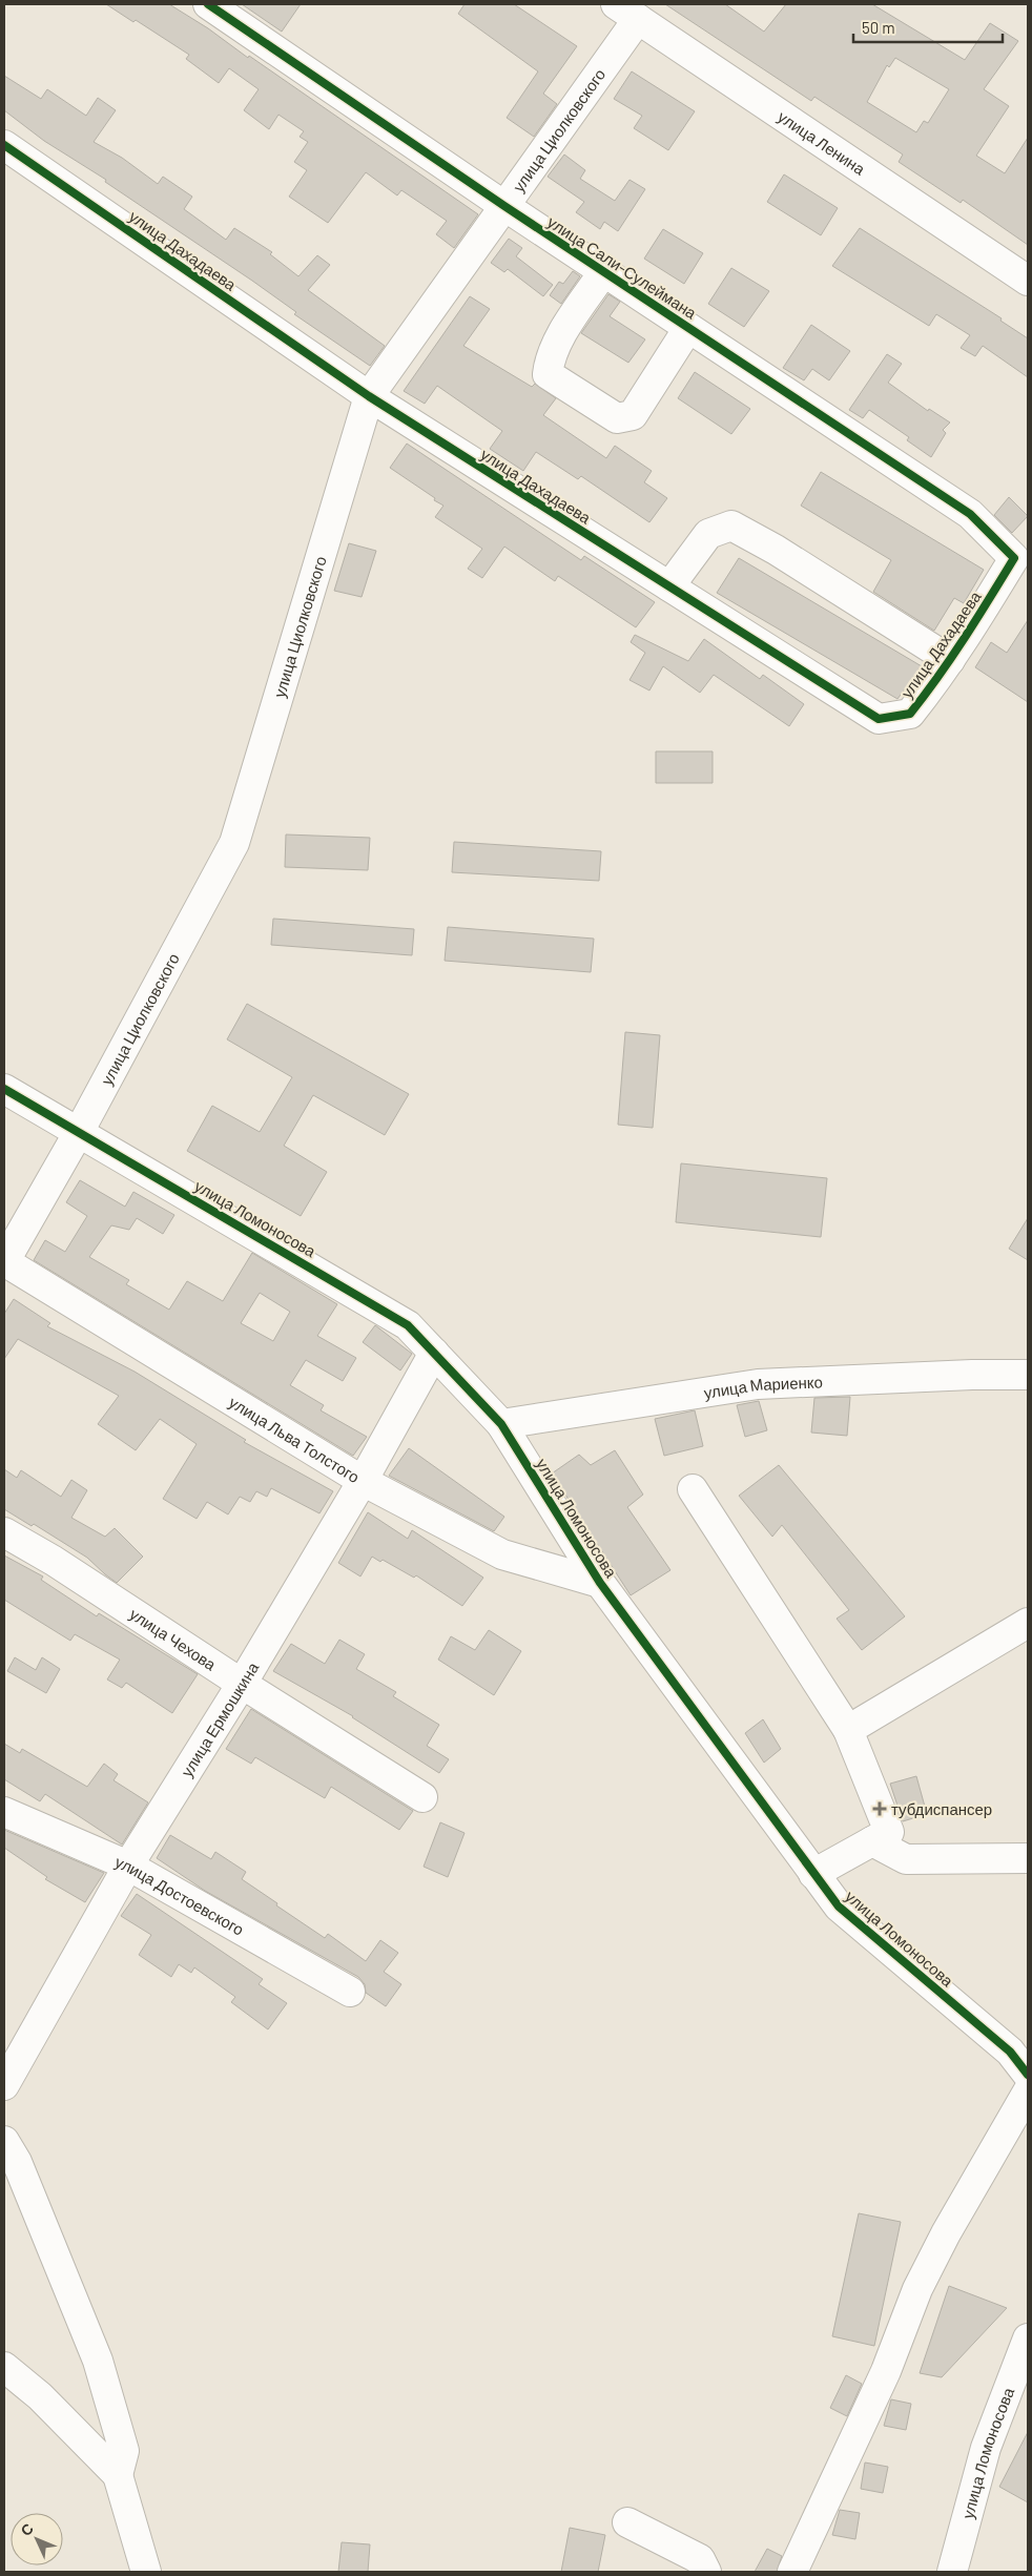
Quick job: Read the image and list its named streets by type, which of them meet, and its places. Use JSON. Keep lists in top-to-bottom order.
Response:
{
  "streets": {
    "street": [
      "улица Циолковского",
      "улица Ленина",
      "улица Дахадаева",
      "улица Сали-Сулеймана",
      "улица Ломоносова",
      "улица Мариенко",
      "улица Льва Толстого",
      "улица Чехова",
      "улица Ермошкина",
      "улица Достоевского"
    ]
  },
  "crossings": [
    ["улица Циолковского", "улица Ленина"],
    ["улица Циолковского", "улица Дахадаева"],
    ["улица Циолковского", "улица Сали-Сулеймана"],
    ["улица Циолковского", "улица Ломоносова"],
    ["улица Циолковского", "улица Льва Толстого"],
    ["улица Дахадаева", "улица Сали-Сулеймана"],
    ["улица Ломоносова", "улица Мариенко"],
    ["улица Ломоносова", "улица Льва Толстого"],
    ["улица Ломоносова", "улица Ермошкина"],
    ["улица Льва Толстого", "улица Ермошкина"],
    ["улица Чехова", "улица Ермошкина"],
    ["улица Ермошкина", "улица Достоевского"]
  ],
  "places": {
    "health": ["тубдиспансер"]
  },
  "scale_bar": "50 m",
  "north": "top left"
}
